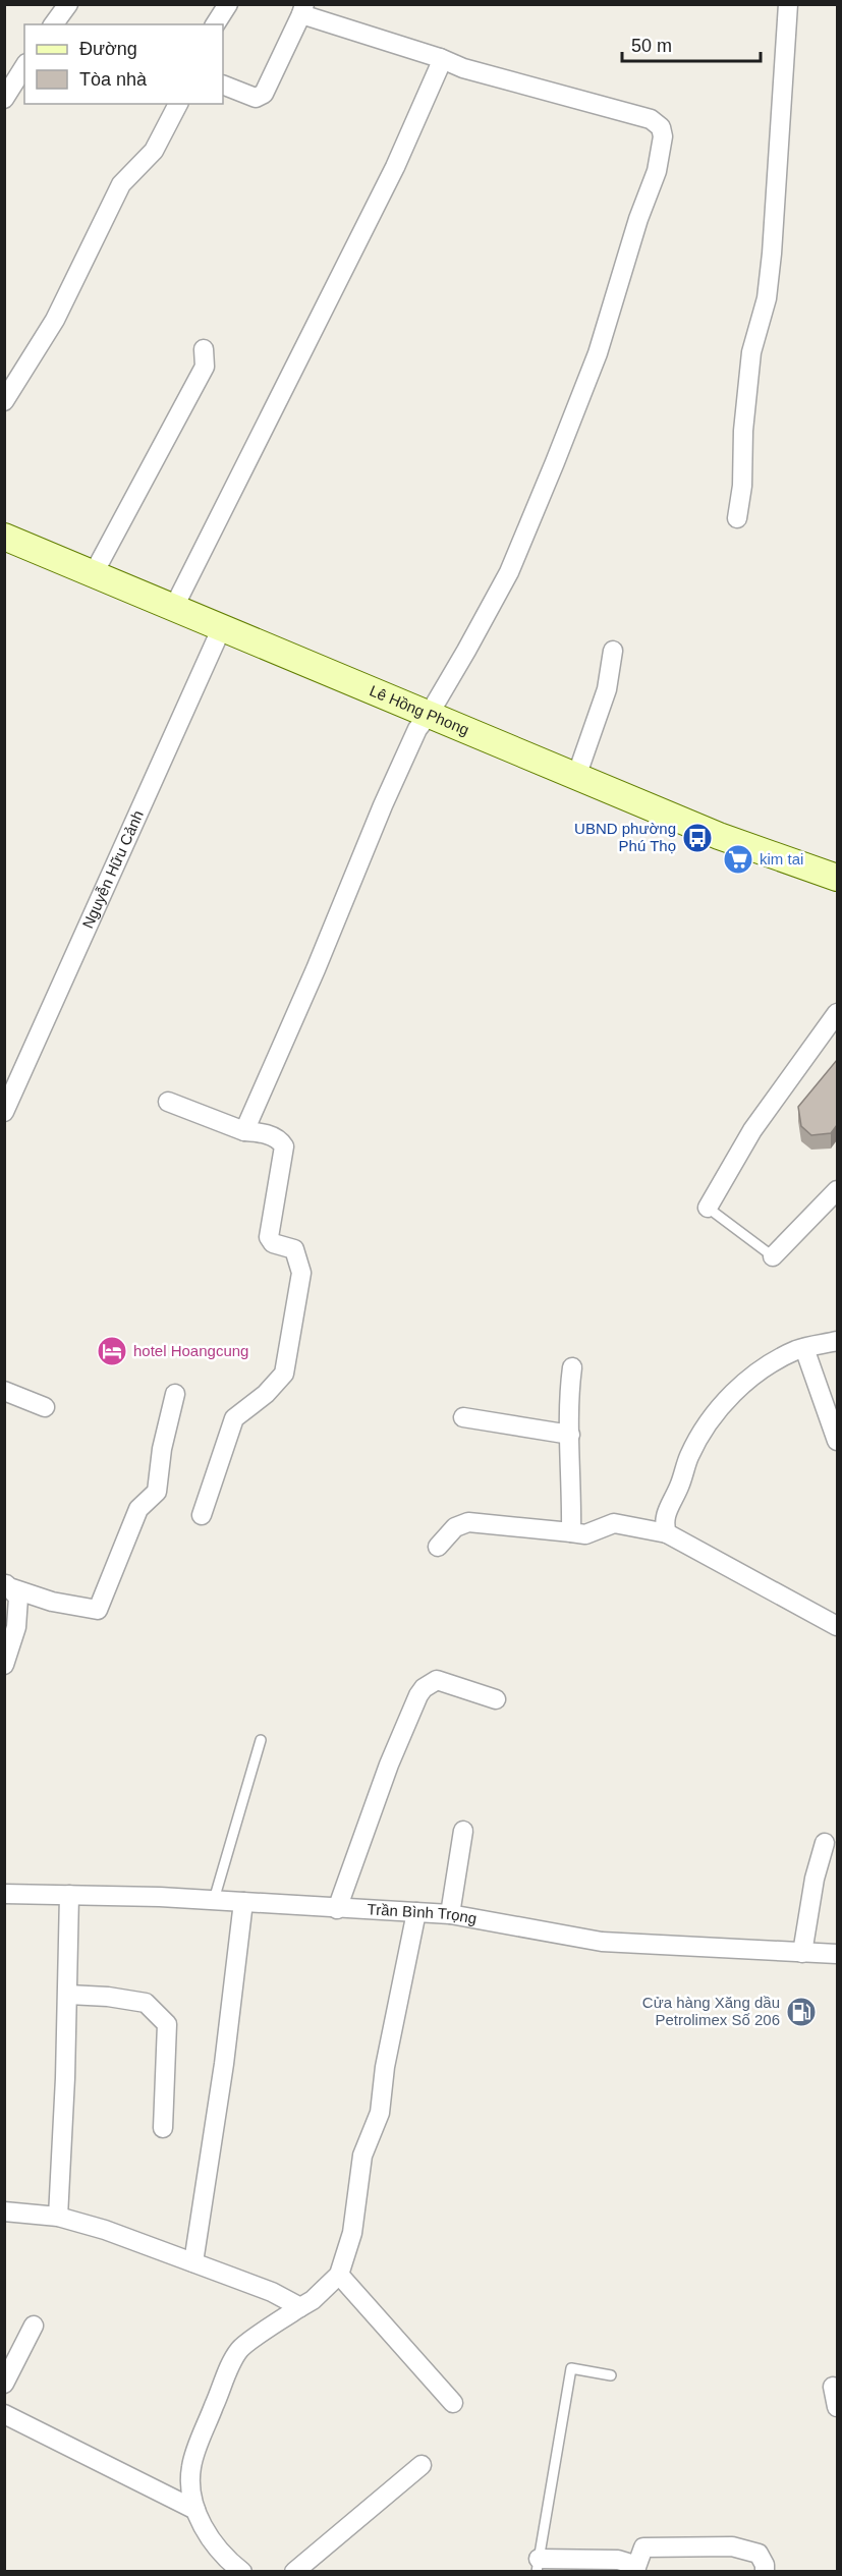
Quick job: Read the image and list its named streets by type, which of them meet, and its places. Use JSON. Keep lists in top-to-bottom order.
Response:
{
  "streets": {
    "street": ["Lê Hồng Phong", "Nguyễn Hữu Cảnh", "Trần Bình Trọng"]
  },
  "crossings": [
    ["Lê Hồng Phong", "Nguyễn Hữu Cảnh"]
  ],
  "places": {
    "bus stop": ["UBND phường Phú Thọ"],
    "supermarket": ["kim tai"],
    "hotel": ["hotel Hoangcung"],
    "fuel station": ["Cửa hàng Xăng dầu Petrolimex Số 206"]
  },
  "legend": ["Đường", "Tòa nhà"],
  "scale_bar": "50 m"
}
